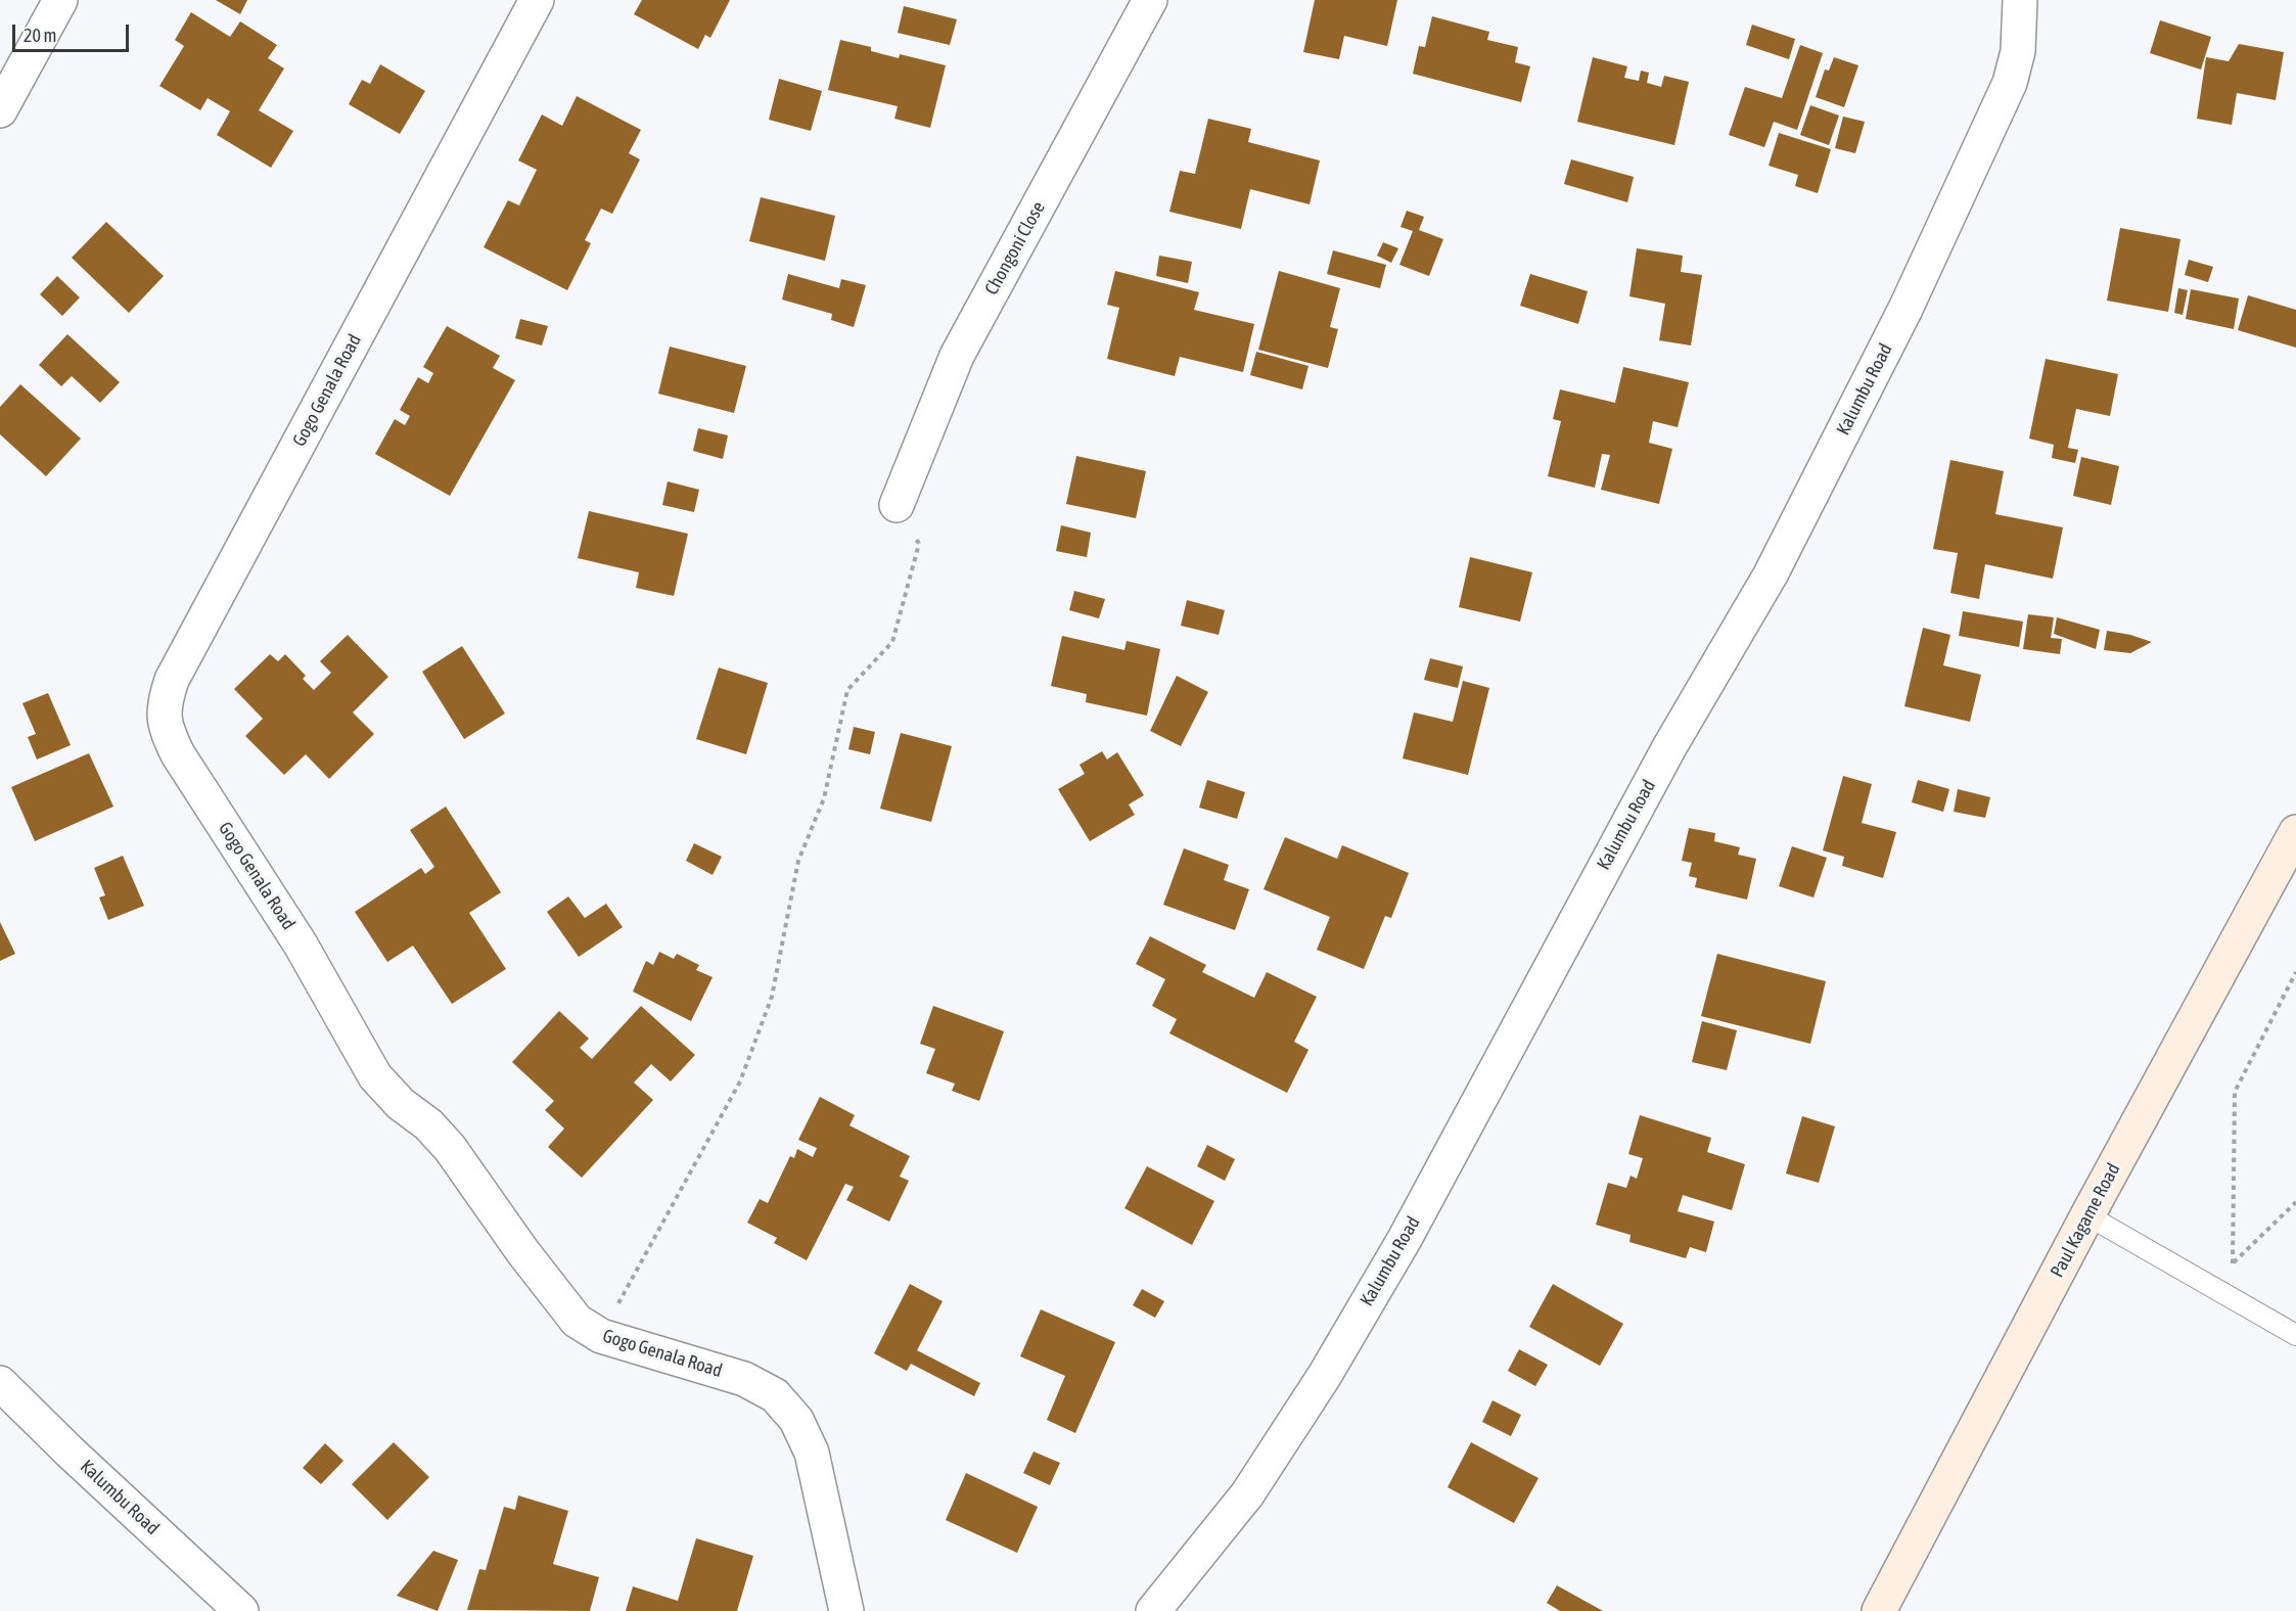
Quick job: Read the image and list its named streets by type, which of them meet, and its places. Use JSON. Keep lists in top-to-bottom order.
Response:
{
  "streets": {
    "street": [
      "Chongoni Close",
      "Kalumbu Road",
      "Gogo Genala Road",
      "Paul Kagame Road"
    ]
  },
  "scale_bar": "20 m"
}
